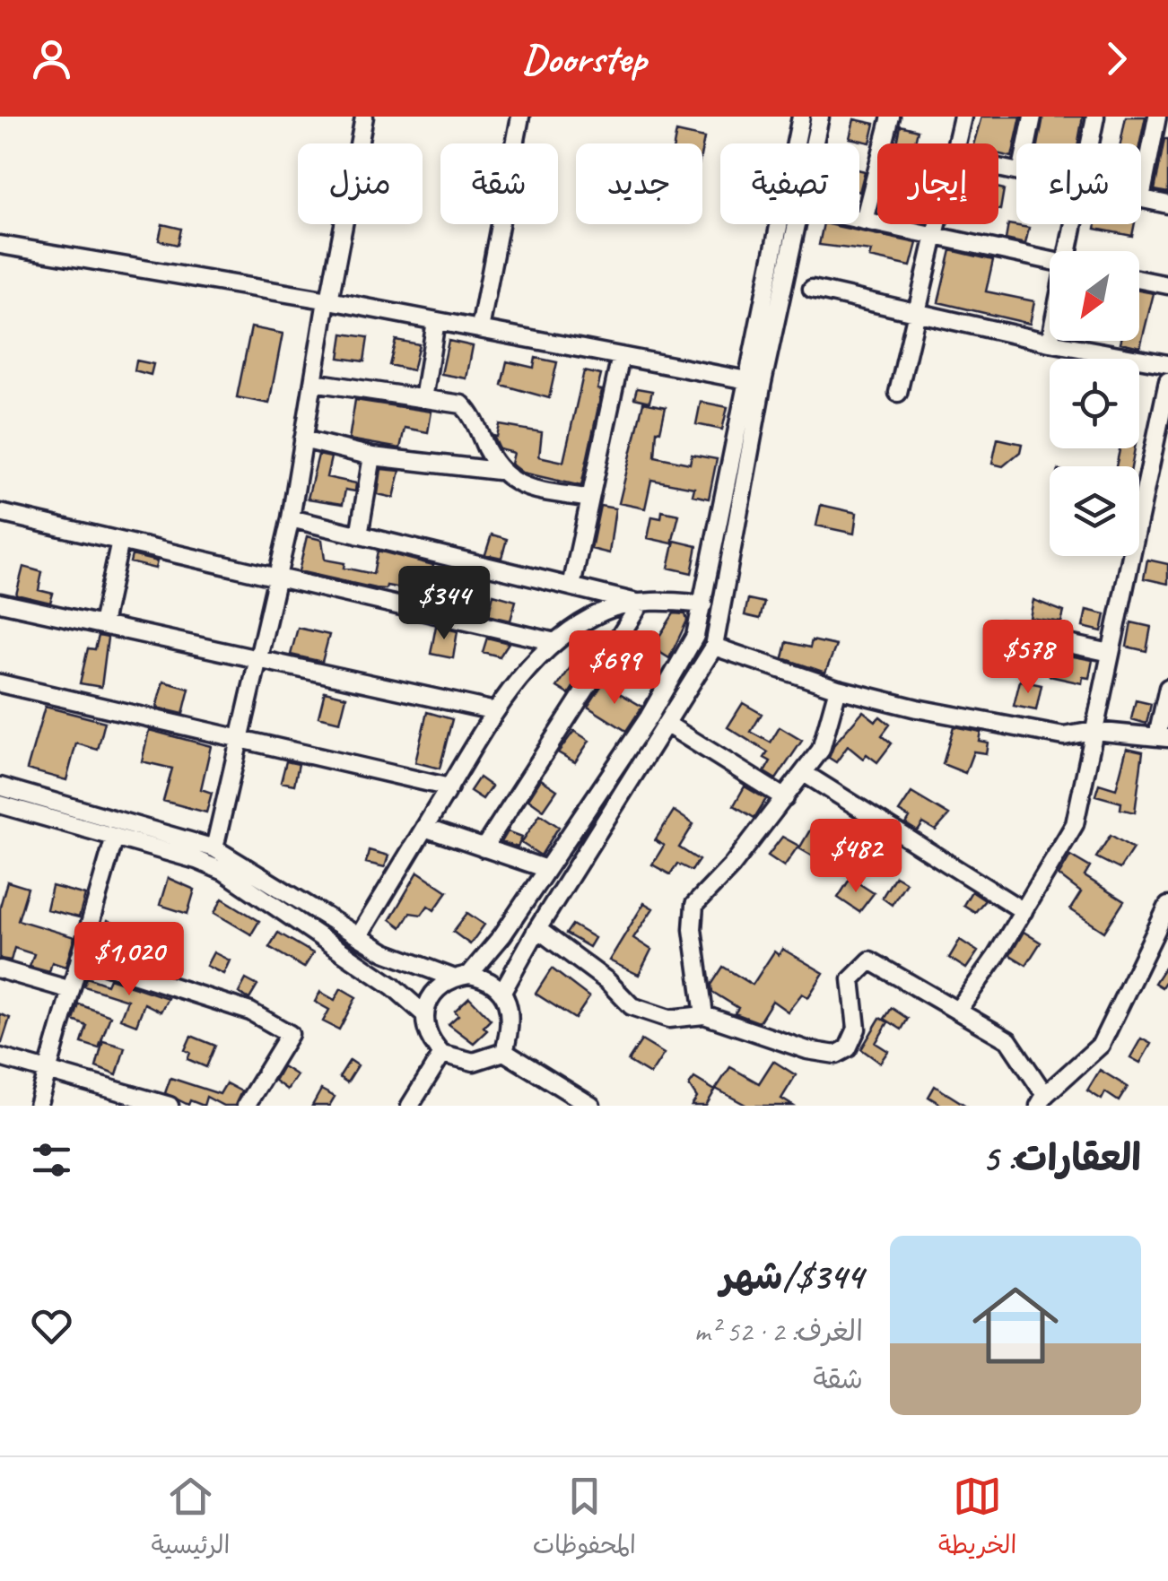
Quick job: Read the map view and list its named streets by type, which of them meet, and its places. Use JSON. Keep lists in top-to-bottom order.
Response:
{
  "north": "bottom left",
  "page": {
    "header": "Doorstep",
    "chip": [
      "شراء",
      "إيجار",
      "تصفية",
      "جديد",
      "شقة",
      "منزل"
    ],
    "price": [
      "$344",
      "$578",
      "$699",
      "$482",
      "$1,020"
    ],
    "heading": "العقارات: 5",
    "list": [
      {
        "name": "$344/شهر",
        "note": "الغرف: 2 · 52 m² · شقة"
      }
    ],
    "tabs": ["الخريطة", "المحفوظات", "الرئيسية"]
  }
}
